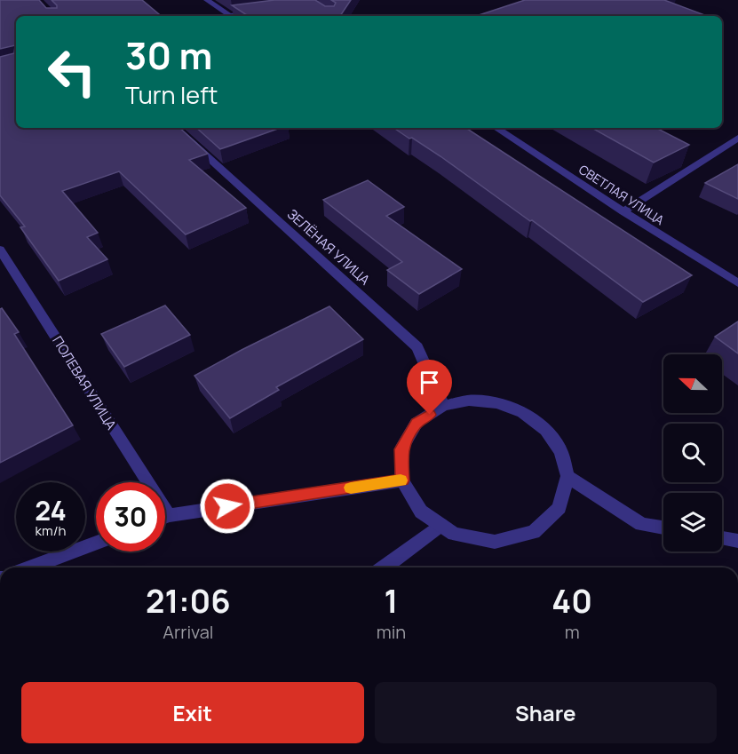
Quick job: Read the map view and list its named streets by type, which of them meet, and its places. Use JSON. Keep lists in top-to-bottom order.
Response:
{
  "streets": {
    "street": ["СВЕТЛАЯ УЛИЦА", "ЗЕЛЁНАЯ УЛИЦА", "ПОЛЕВАЯ УЛИЦА"]
  },
  "north": "left",
  "page": {
    "turn": ["30 m", "Turn left"],
    "speed": "24 km/h",
    "limit": "30",
    "eta": [
      "21:06",
      "Arrival",
      "1",
      "min",
      "40",
      "m"
    ],
    "buttons": ["Exit", "Share"]
  }
}
